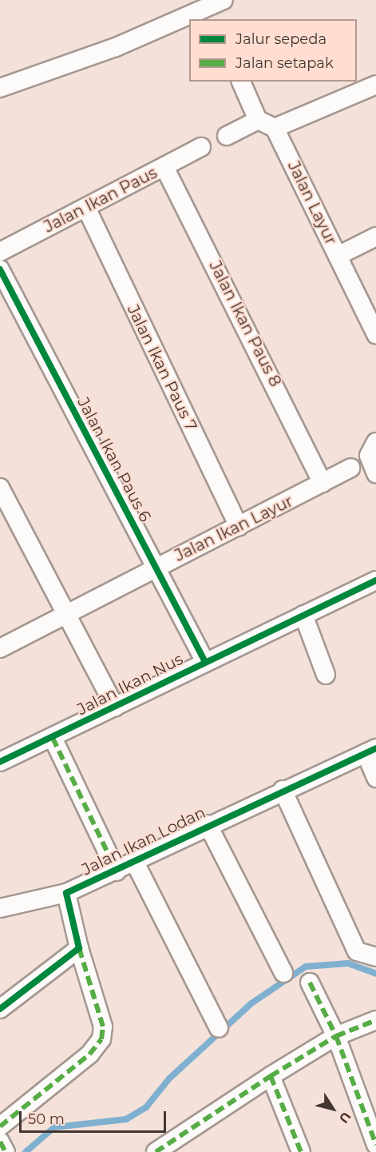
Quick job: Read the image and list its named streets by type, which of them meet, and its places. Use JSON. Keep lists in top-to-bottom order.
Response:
{
  "streets": {
    "street": [
      "Jalan Ikan Paus",
      "Jalan Layur",
      "Jalan Ikan Paus 8",
      "Jalan Ikan Paus 7",
      "Jalan Ikan Paus 6",
      "Jalan Ikan Layur",
      "Jalan Ikan Nus",
      "Jalan Ikan Lodan"
    ]
  },
  "crossings": [
    ["Jalan Ikan Paus", "Jalan Ikan Paus 8"],
    ["Jalan Ikan Paus", "Jalan Ikan Paus 7"],
    ["Jalan Ikan Paus 8", "Jalan Ikan Layur"],
    ["Jalan Ikan Paus 7", "Jalan Ikan Layur"],
    ["Jalan Ikan Paus 6", "Jalan Ikan Layur"],
    ["Jalan Ikan Paus 6", "Jalan Ikan Nus"]
  ],
  "legend": ["Jalur sepeda", "Jalan setapak"],
  "scale_bar": "50 m",
  "north": "bottom right"
}
